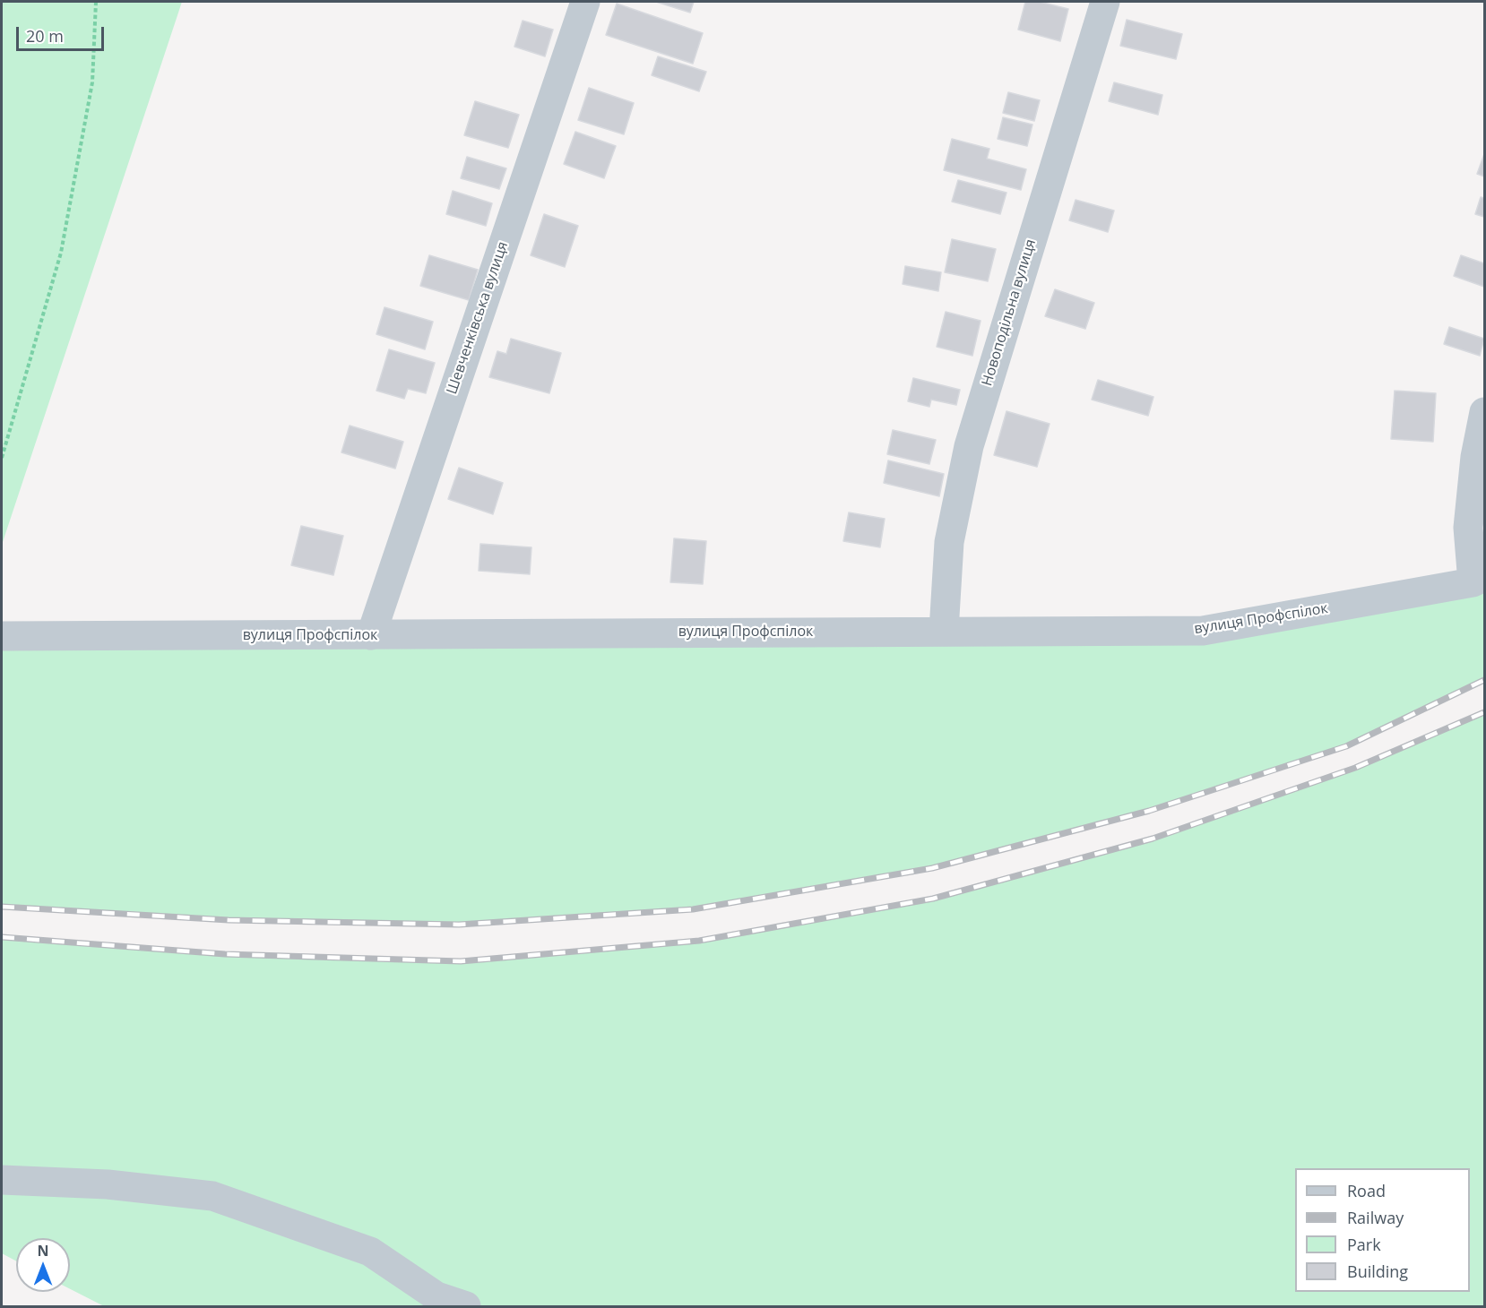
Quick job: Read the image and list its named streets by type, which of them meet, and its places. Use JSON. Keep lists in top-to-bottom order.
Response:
{
  "streets": {
    "street": ["Новоподільна вулиця", "Шевченківська вулиця", "вулиця Профспілок"]
  },
  "crossings": [
    ["Новоподільна вулиця", "вулиця Профспілок"],
    ["Шевченківська вулиця", "вулиця Профспілок"]
  ],
  "legend": [
    "Road",
    "Railway",
    "Park",
    "Building"
  ],
  "scale_bar": "20 m",
  "north": "top"
}
